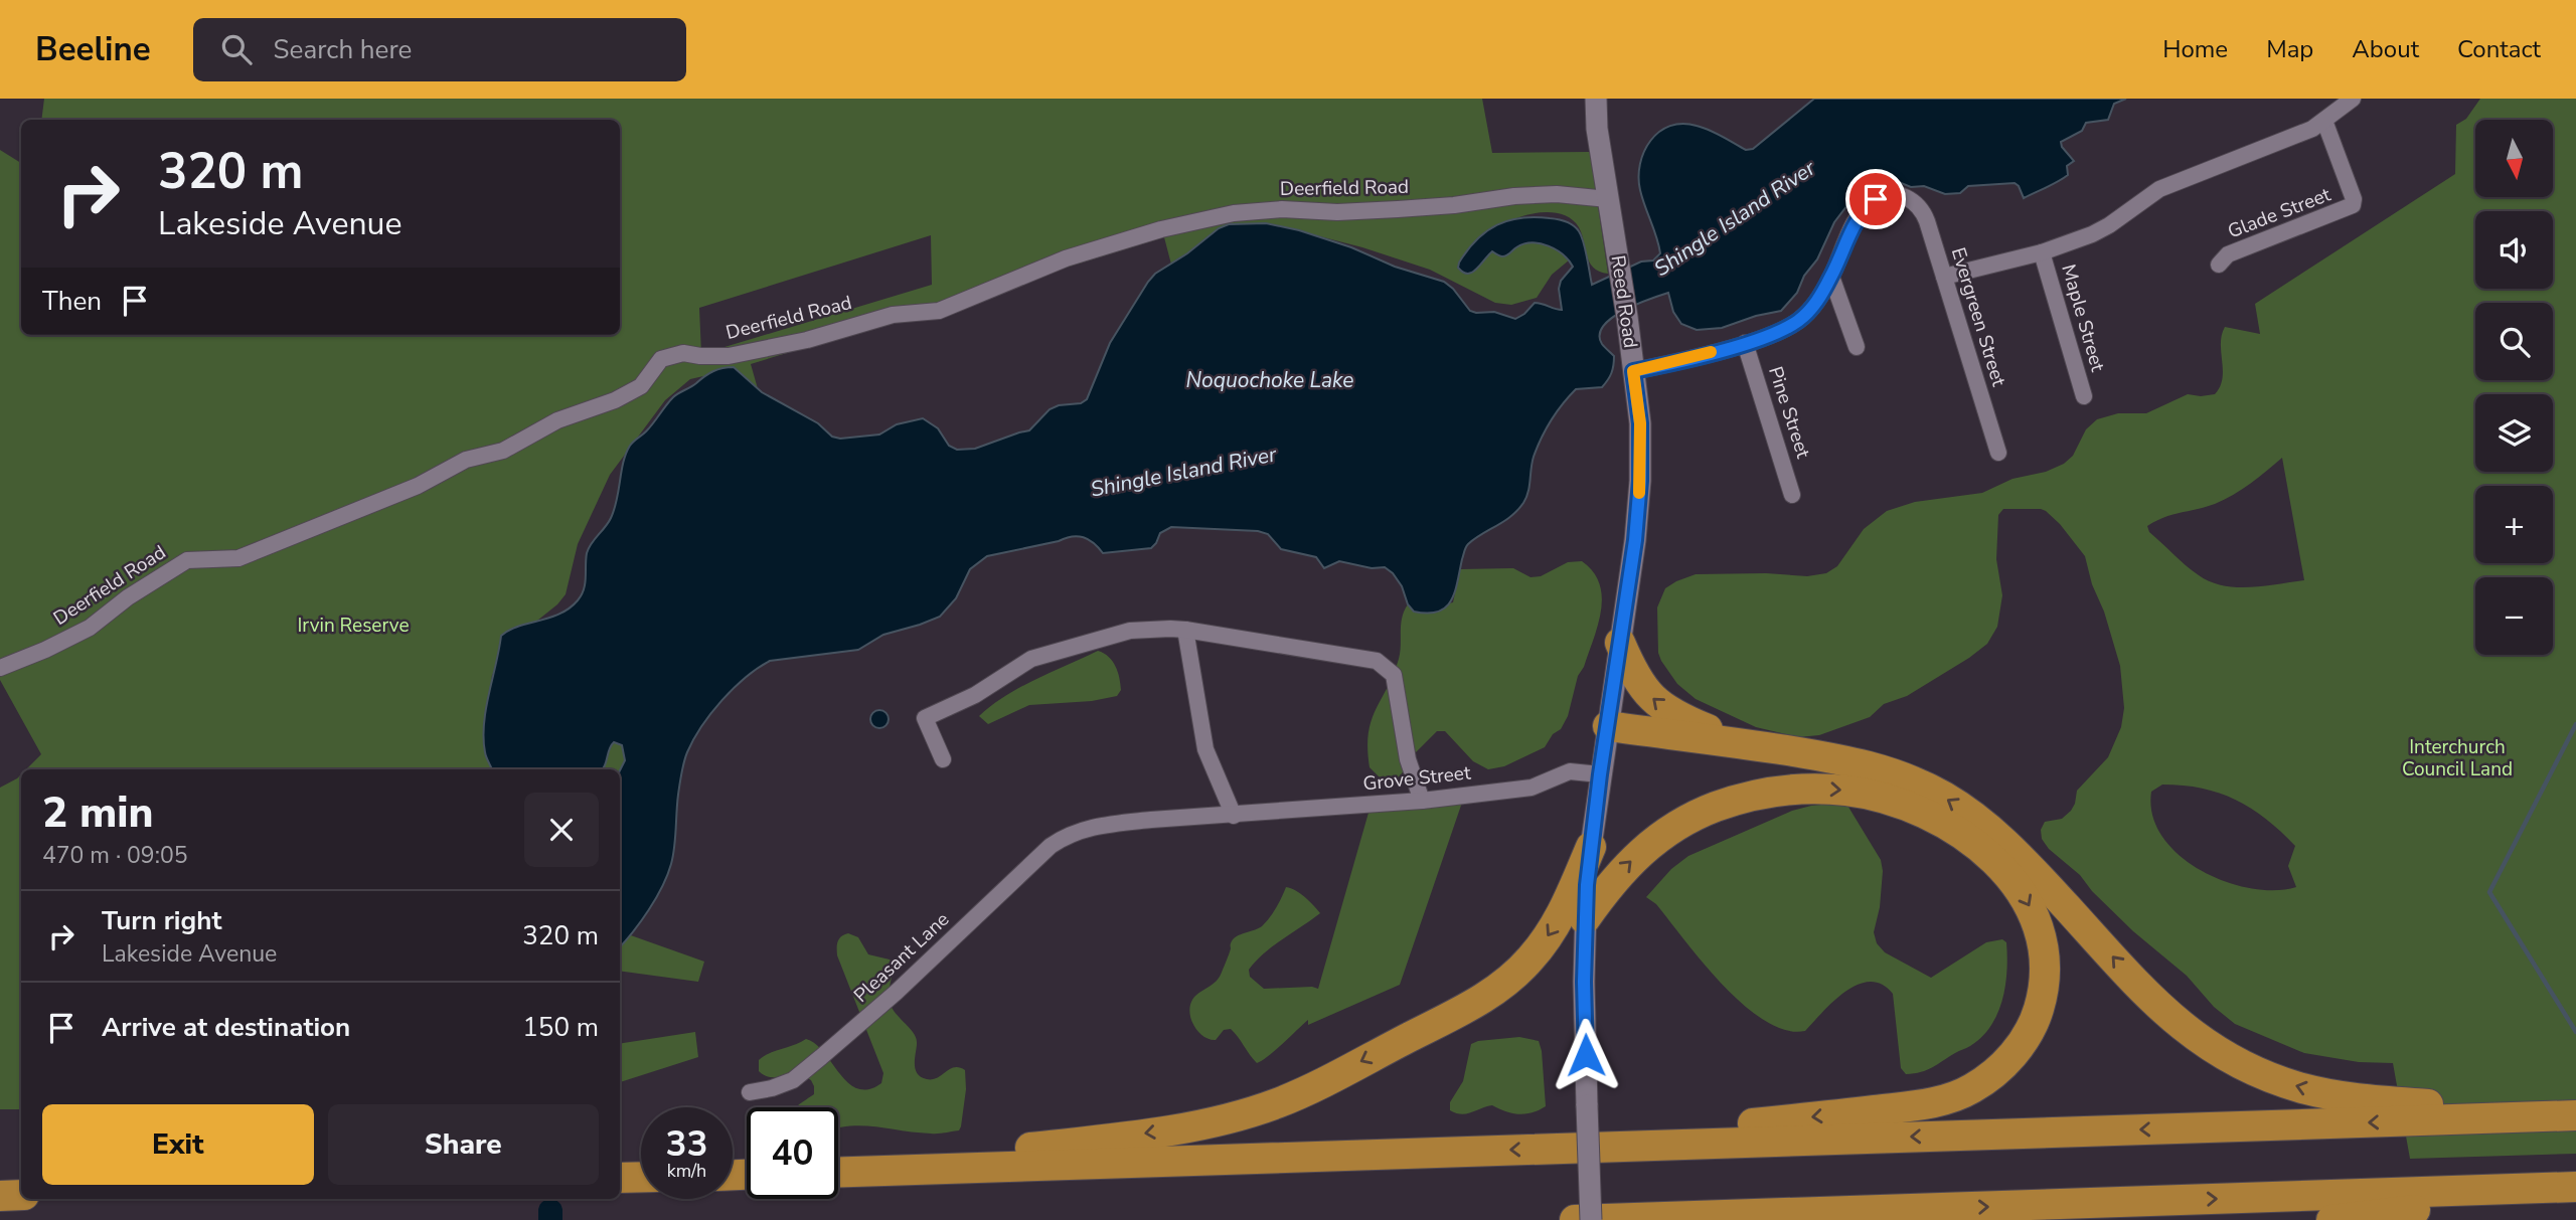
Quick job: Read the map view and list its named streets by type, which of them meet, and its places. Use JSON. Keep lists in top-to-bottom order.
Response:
{
  "streets": {
    "street": [
      "Deerfield Road",
      "Glade Street",
      "Reed Road",
      "Evergreen Street",
      "Maple Street",
      "Pine Street",
      "Grove Street",
      "Pleasant Lane"
    ]
  },
  "crossings": [
    ["Deerfield Road", "Reed Road"],
    ["Reed Road", "Grove Street"],
    ["Grove Street", "Pleasant Lane"]
  ],
  "water": ["Shingle Island River", "Noquochoke Lake"],
  "parks": ["Irvin Reserve", "Interchurch Council Land"],
  "north": "bottom",
  "page": {
    "header": "Beeline",
    "search": "Search here",
    "nav": [
      "Home",
      "Map",
      "About",
      "Contact"
    ],
    "map_buttons": ["+", "−"],
    "turn": ["320 m", "Lakeside Avenue"],
    "then": "Then",
    "heading": ["2 min", "470 m · 09:05"],
    "list": [
      {
        "name": "Turn right",
        "note": "Lakeside Avenue",
        "value": "320 m"
      },
      {
        "name": "Arrive at destination",
        "value": "150 m"
      }
    ],
    "buttons": ["Exit", "Share"],
    "speed": "33 km/h",
    "limit": "40"
  }
}
